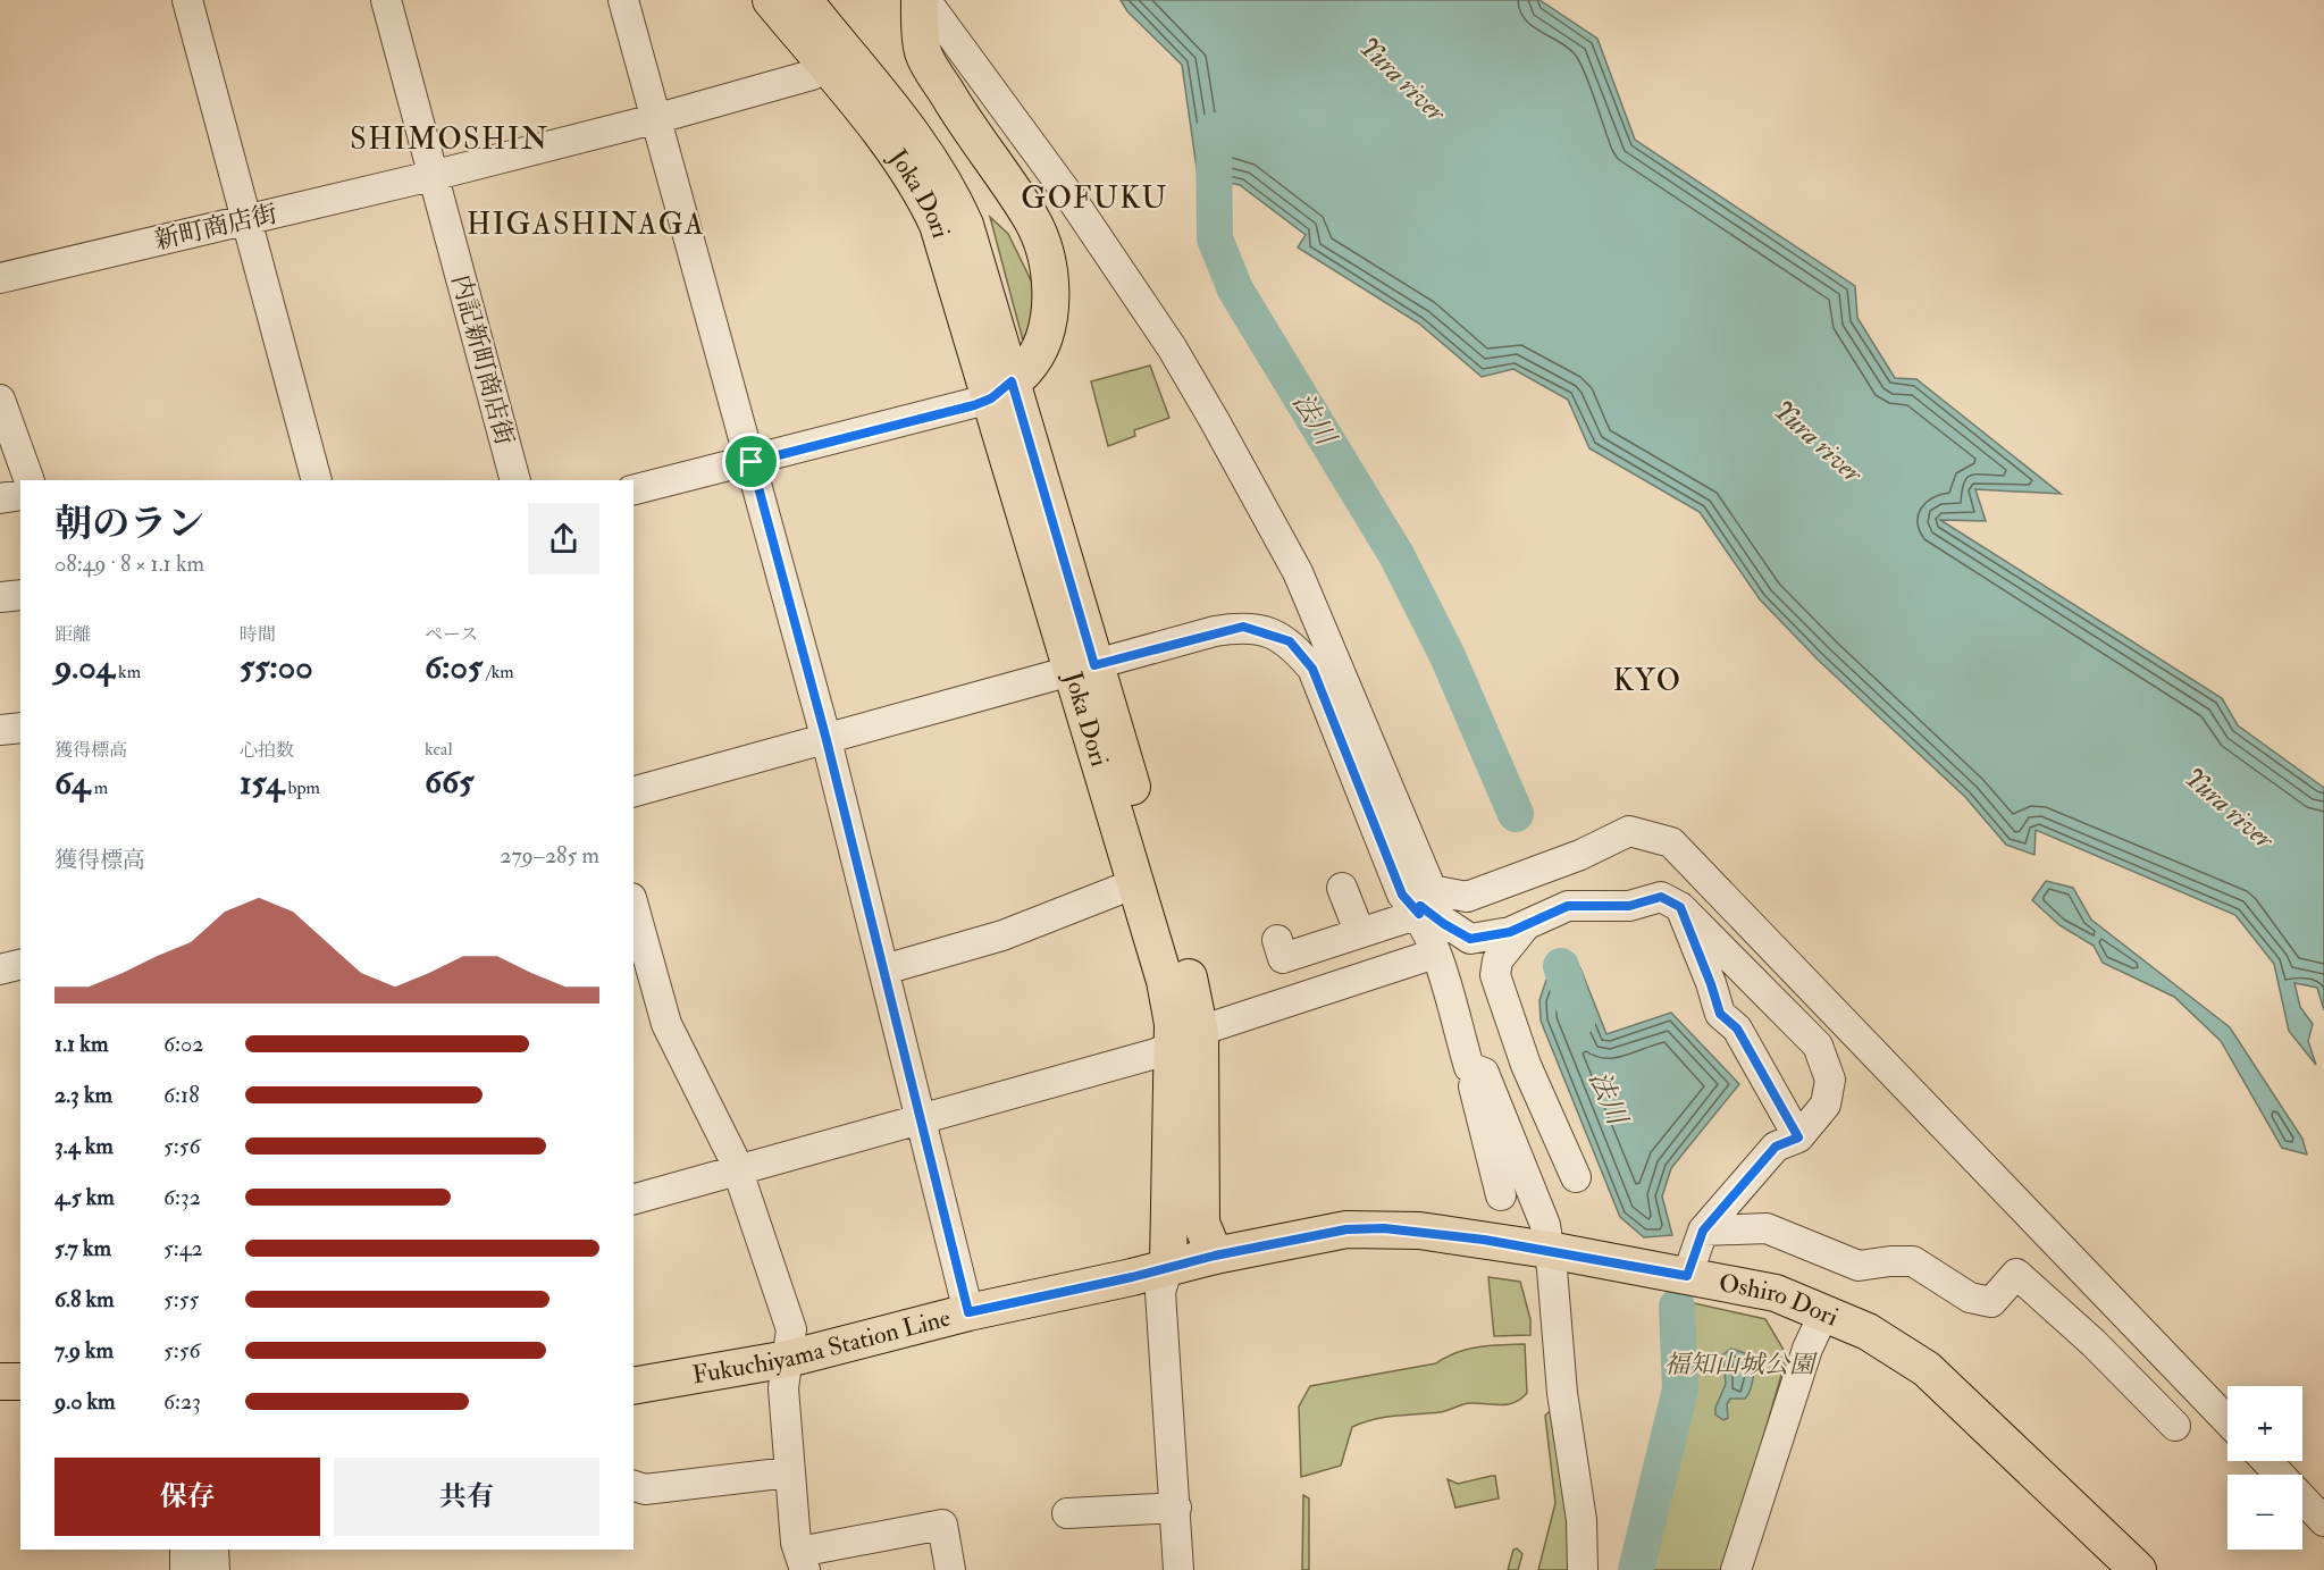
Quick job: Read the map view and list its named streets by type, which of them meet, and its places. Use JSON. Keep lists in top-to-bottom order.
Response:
{
  "streets": {
    "main road": ["Joka Dori", "Oshiro Dori", "Fukuchiyama Station Line"],
    "street": ["新町商店街", "内記新町商店街"]
  },
  "crossings": [
    ["Joka Dori", "新町商店街"],
    ["Joka Dori", "Oshiro Dori"],
    ["Joka Dori", "Fukuchiyama Station Line"],
    ["新町商店街", "内記新町商店街"],
    ["Oshiro Dori", "Fukuchiyama Station Line"]
  ],
  "districts": [
    "SHIMOSHIN",
    "GOFUKU",
    "HIGASHINAGA",
    "KYO"
  ],
  "water": ["Yura river", "法川"],
  "parks": ["福知山城公園"],
  "page": {
    "heading": ["朝のラン", "08:49 · 8 × 1.1 km"],
    "stats": [
      ["距離", "9.04 km"],
      ["時間", "55:00"],
      ["ペース", "6:05 /km"],
      ["獲得標高", "64 m"],
      ["心拍数", "154 bpm"],
      ["kcal", "665"]
    ],
    "chart": ["獲得標高", "279–285 m"],
    "list": [
      {
        "name": "1.1 km",
        "note": "6:02"
      },
      {
        "name": "2.3 km",
        "note": "6:18"
      },
      {
        "name": "3.4 km",
        "note": "5:56"
      },
      {
        "name": "4.5 km",
        "note": "6:32"
      },
      {
        "name": "5.7 km",
        "note": "5:42"
      },
      {
        "name": "6.8 km",
        "note": "5:55"
      },
      {
        "name": "7.9 km",
        "note": "5:56"
      },
      {
        "name": "9.0 km",
        "note": "6:23"
      }
    ],
    "map_buttons": ["+", "−"],
    "buttons": ["保存", "共有"]
  }
}
